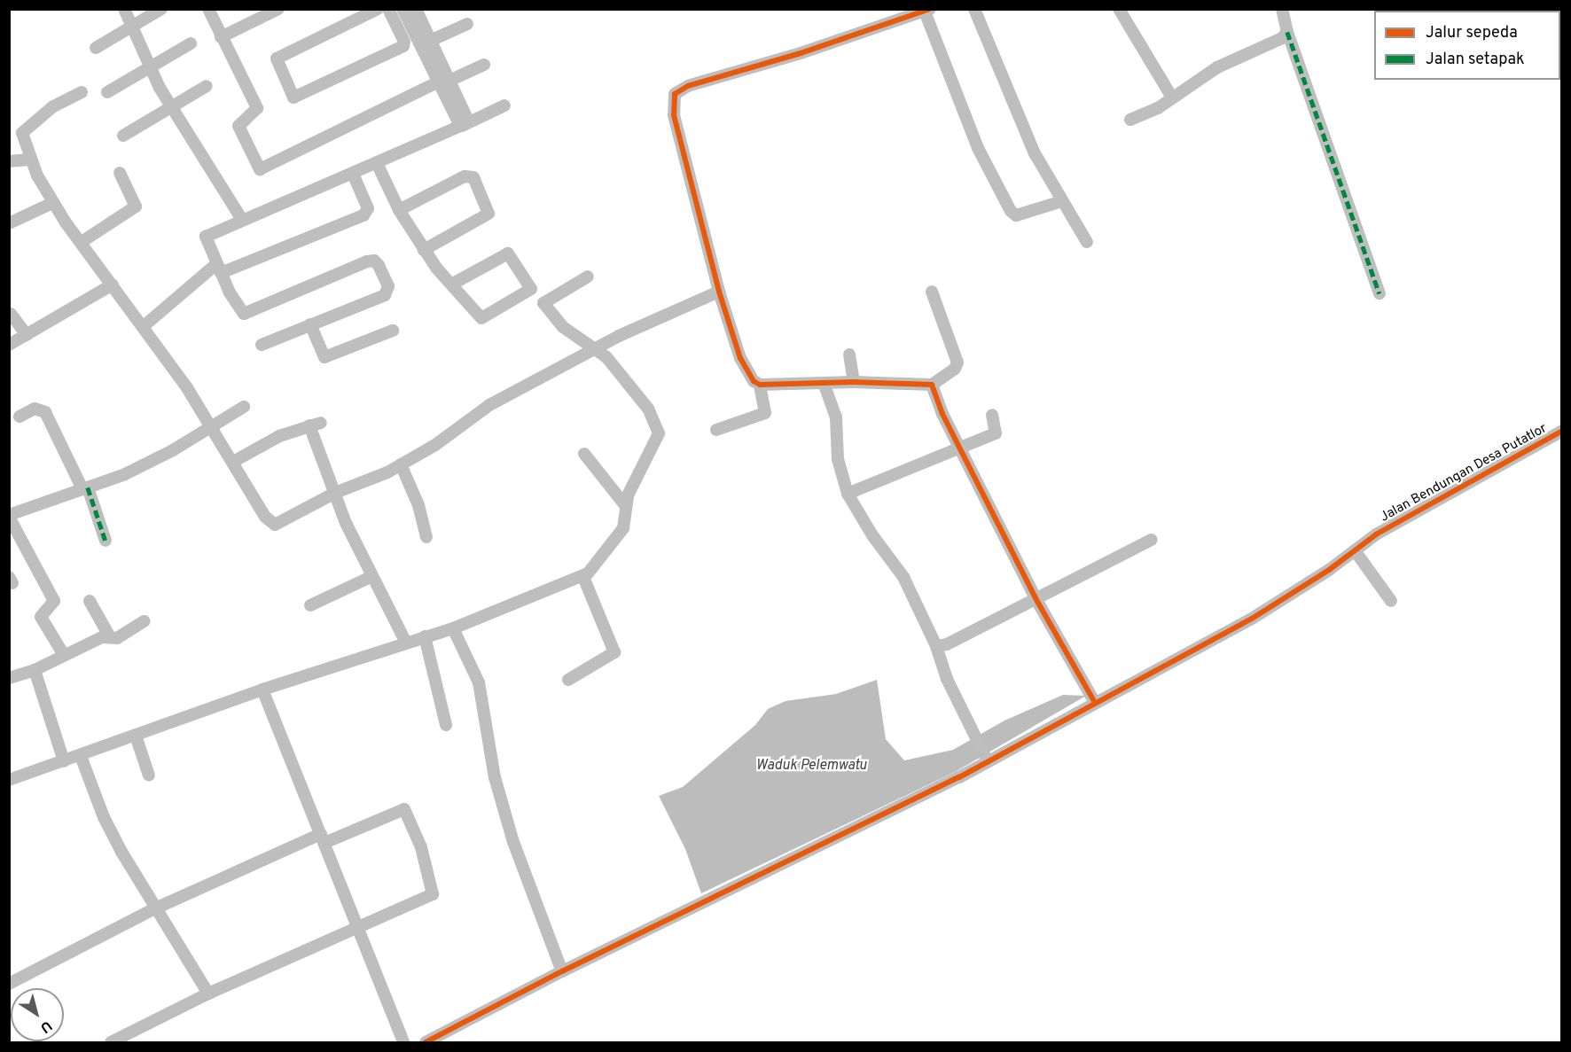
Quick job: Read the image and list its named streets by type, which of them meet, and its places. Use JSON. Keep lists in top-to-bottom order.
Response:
{
  "streets": {
    "street": ["Jalan Bendungan Desa Putatlor"]
  },
  "water": ["Waduk Pelemwatu"],
  "legend": ["Jalur sepeda", "Jalan setapak"],
  "north": "bottom right"
}
